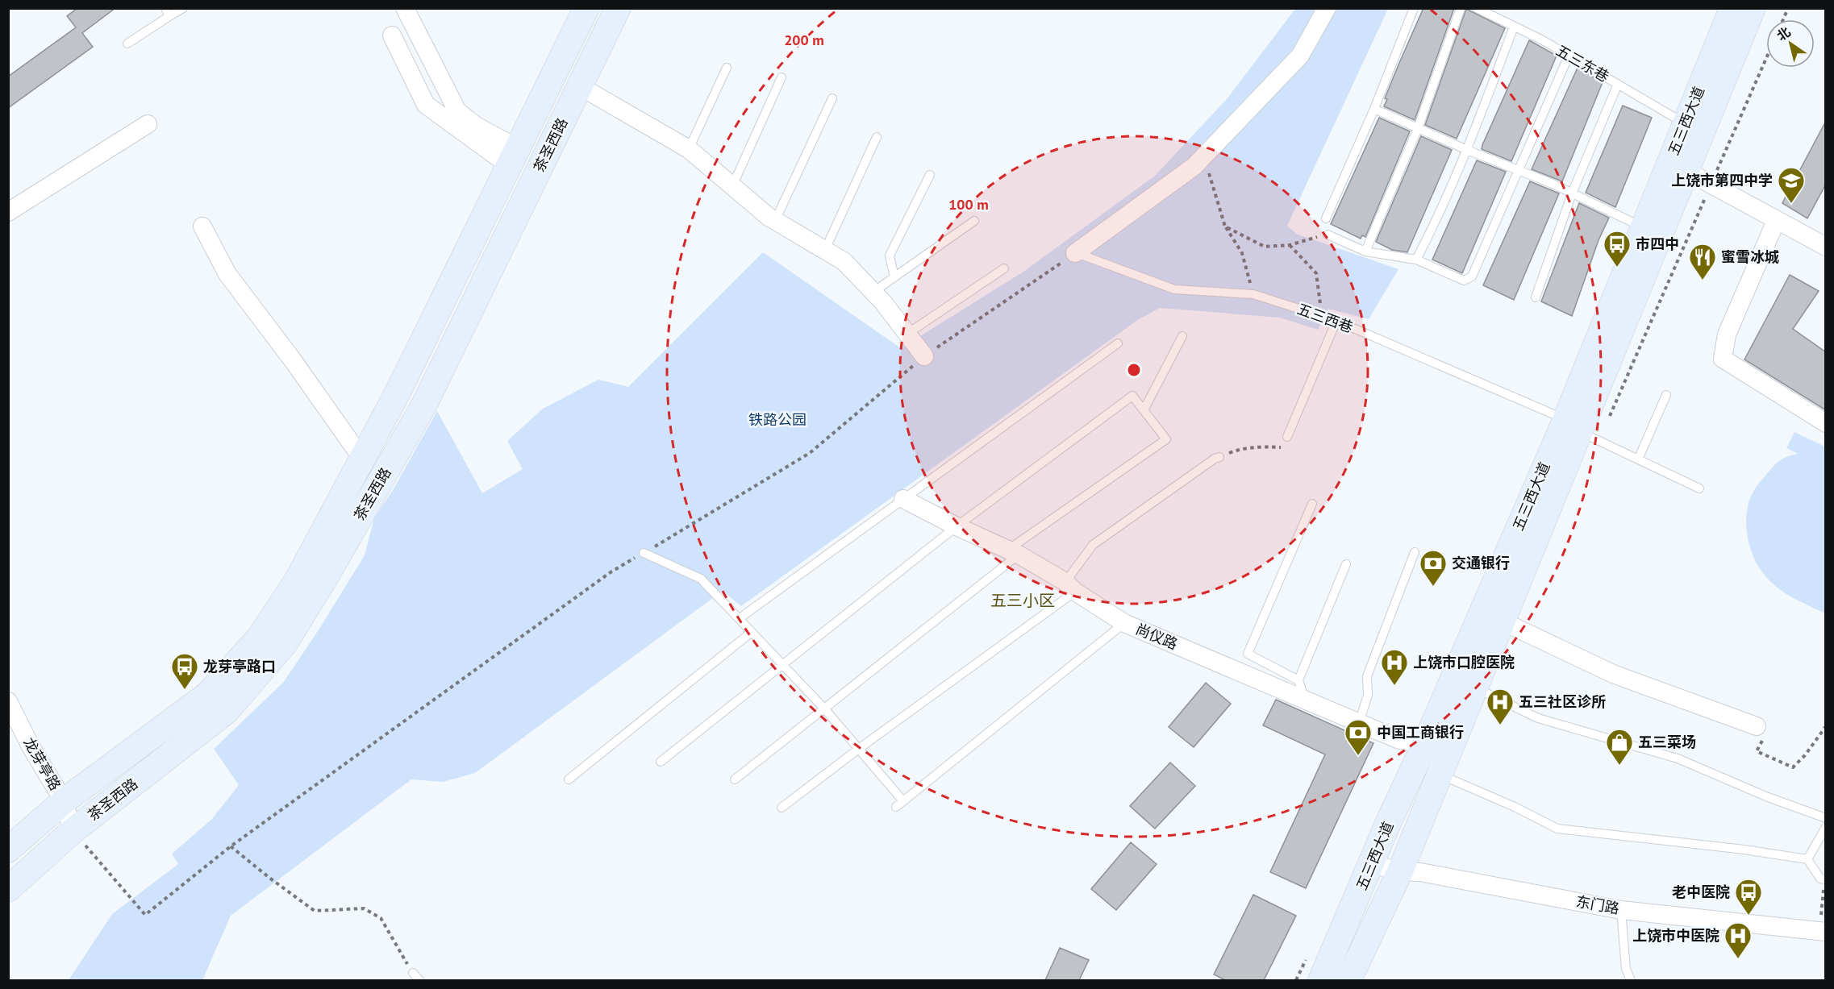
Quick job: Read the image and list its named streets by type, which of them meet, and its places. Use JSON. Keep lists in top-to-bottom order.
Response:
{
  "streets": {
    "main road": ["五三西大道", "茶圣西路"],
    "street": ["尚仪路", "龙芽亭路", "东门路"],
    "lane": ["五三东巷", "五三西巷"]
  },
  "crossings": [
    ["五三东巷", "五三西大道"],
    ["五三西大道", "五三西巷"],
    ["五三西大道", "尚仪路"],
    ["五三西大道", "东门路"],
    ["茶圣西路", "龙芽亭路"]
  ],
  "districts": ["五三小区"],
  "parks": ["铁路公园"],
  "places": {
    "school or university": ["上饶市第四中学"],
    "bus stop": ["市四中", "龙芽亭路口", "老中医院"],
    "restaurant": ["蜜雪冰城"],
    "bank": ["交通银行", "中国工商银行"],
    "hospital": ["上饶市口腔医院", "五三社区诊所", "上饶市中医院"],
    "shop": ["五三菜场"]
  },
  "north": "top left",
  "rings": ["200 m", "100 m"]
}
